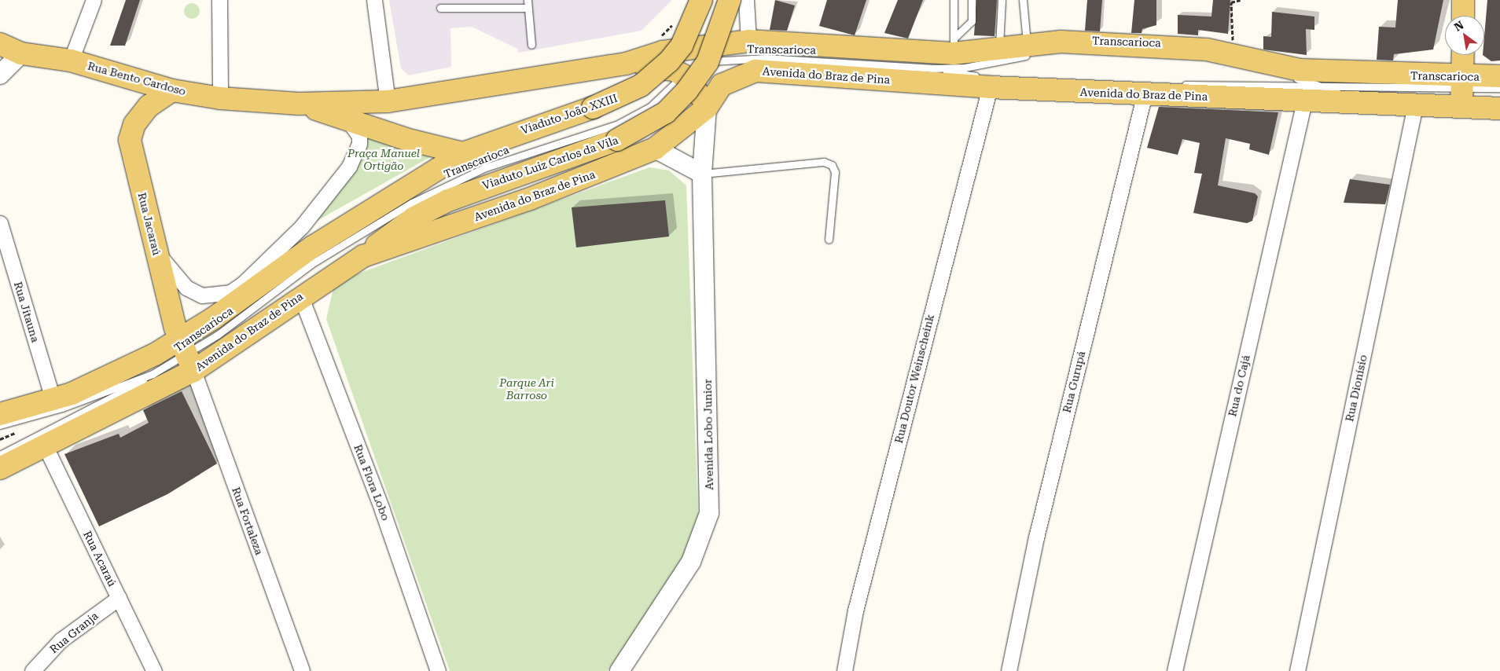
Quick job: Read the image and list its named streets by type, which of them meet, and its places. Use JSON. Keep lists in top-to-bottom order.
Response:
{
  "streets": {
    "main road": [
      "Avenida do Braz de Pina",
      "Rua Bento Cardoso",
      "Viaduto João XXIII",
      "Viaduto Luiz Carlos da Vila",
      "Rua Jacaraú"
    ],
    "street": [
      "Rua Jitauna",
      "Rua Doutor Weinscheink",
      "Rua Gurupá",
      "Rua do Cajá",
      "Rua Dionísio",
      "Avenida Lobo Junior",
      "Rua Flora Lobo",
      "Rua Fortaleza",
      "Rua Acaraú",
      "Rua Granja"
    ],
    "lane": ["Transcarioca"]
  },
  "crossings": [
    ["Transcarioca", "Avenida do Braz de Pina"],
    ["Transcarioca", "Rua Jacaraú"],
    ["Transcarioca", "Rua Doutor Weinscheink"],
    ["Transcarioca", "Rua Fortaleza"],
    ["Avenida do Braz de Pina", "Rua Bento Cardoso"],
    ["Avenida do Braz de Pina", "Viaduto Luiz Carlos da Vila"],
    ["Avenida do Braz de Pina", "Rua Jacaraú"],
    ["Avenida do Braz de Pina", "Rua Jitauna"],
    ["Avenida do Braz de Pina", "Rua Doutor Weinscheink"],
    ["Avenida do Braz de Pina", "Rua Gurupá"],
    ["Avenida do Braz de Pina", "Rua do Cajá"],
    ["Avenida do Braz de Pina", "Rua Dionísio"],
    ["Avenida do Braz de Pina", "Avenida Lobo Junior"],
    ["Avenida do Braz de Pina", "Rua Flora Lobo"],
    ["Avenida do Braz de Pina", "Rua Fortaleza"],
    ["Avenida do Braz de Pina", "Rua Acaraú"],
    ["Rua Bento Cardoso", "Rua Jacaraú"],
    ["Rua Jacaraú", "Rua Fortaleza"],
    ["Rua Acaraú", "Rua Granja"]
  ],
  "parks": ["Praça Manuel Ortigão", "Parque Ari Barroso"],
  "north": "top left"
}
